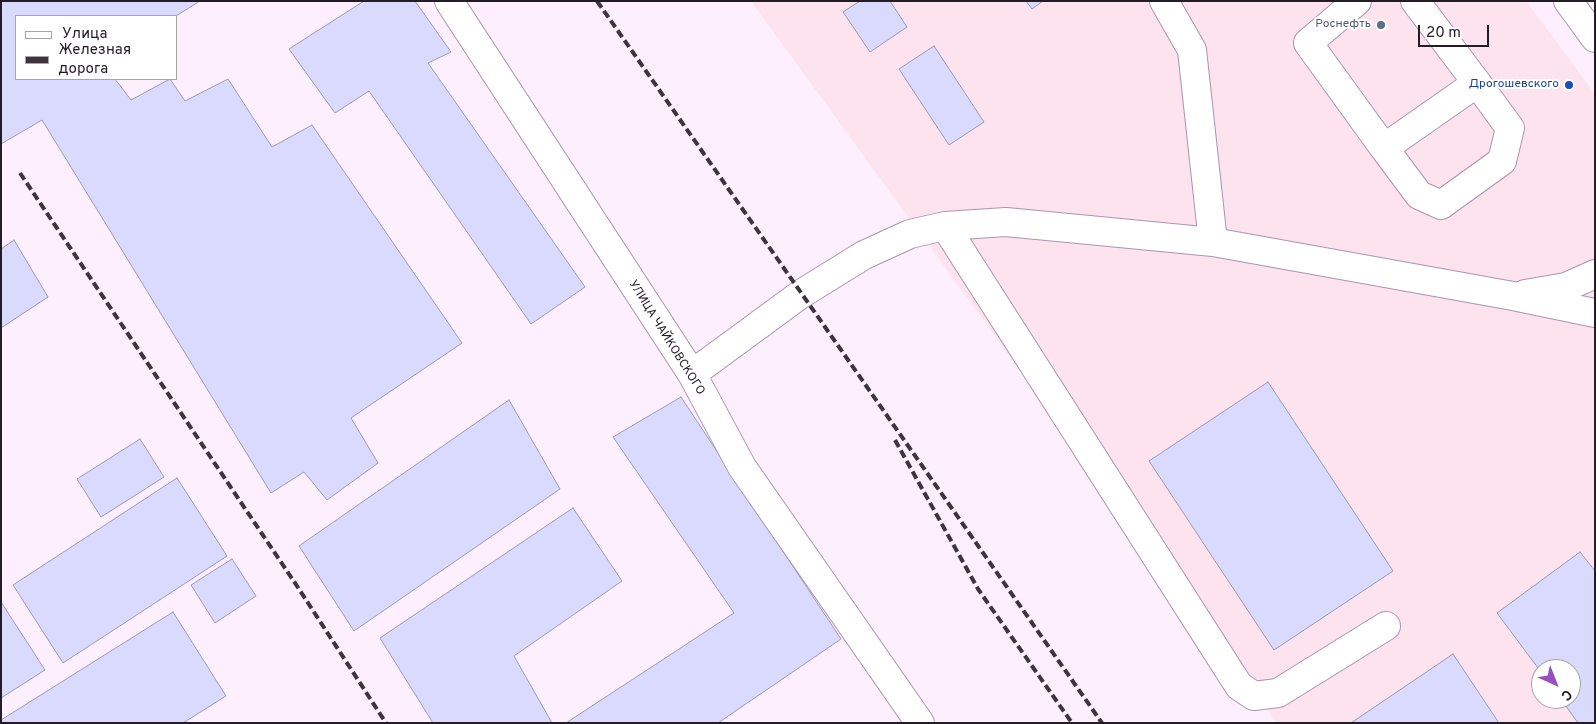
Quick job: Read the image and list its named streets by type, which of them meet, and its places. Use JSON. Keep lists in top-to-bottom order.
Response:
{
  "streets": {
    "street": ["УЛИЦА ЧАЙКОВСКОГО"]
  },
  "places": ["Роснефть", "Дрогошевского"],
  "legend": ["Улица", "Железная дорога"],
  "scale_bar": "20 m",
  "north": "bottom right"
}
